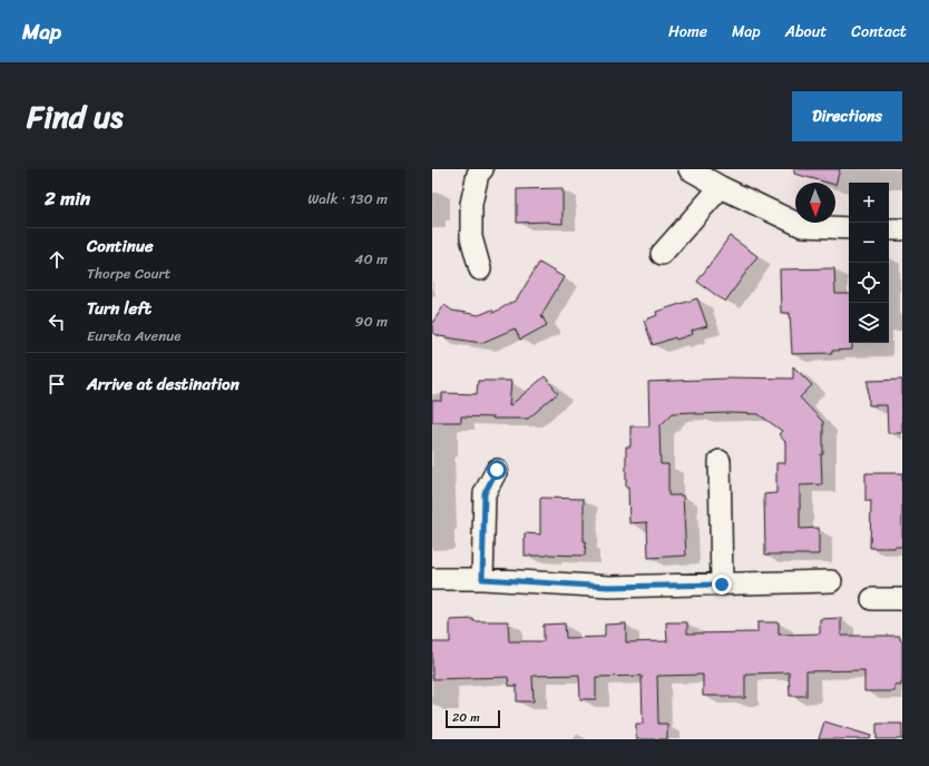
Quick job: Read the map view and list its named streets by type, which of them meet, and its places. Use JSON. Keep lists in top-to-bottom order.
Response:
{
  "scale_bar": "20 m",
  "north": "bottom",
  "page": {
    "header": "Map",
    "nav": [
      "Home",
      "Map",
      "About",
      "Contact"
    ],
    "title": "Find us",
    "buttons": "Directions",
    "heading": ["2 min", "Walk · 130 m"],
    "map_buttons": ["+", "−"],
    "list": [
      ["Continue", "Thorpe Court", "40 m"],
      ["Turn left", "Eureka Avenue", "90 m"],
      "Arrive at destination"
    ],
    "scale": "20 m"
  }
}
